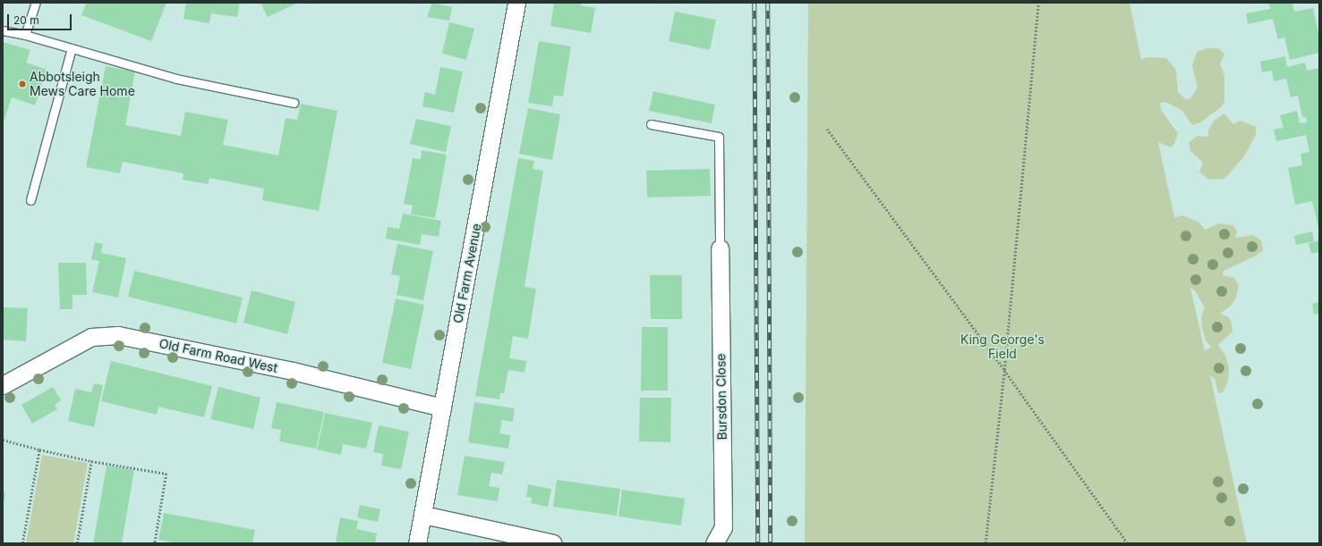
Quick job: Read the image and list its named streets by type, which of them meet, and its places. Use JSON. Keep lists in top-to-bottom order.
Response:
{
  "streets": {
    "street": ["Old Farm Avenue", "Old Farm Road West", "Bursdon Close"]
  },
  "crossings": [
    ["Old Farm Avenue", "Old Farm Road West"]
  ],
  "parks": ["King George's Field"],
  "places": ["Abbotsleigh Mews Care Home"],
  "scale_bar": "20 m"
}
